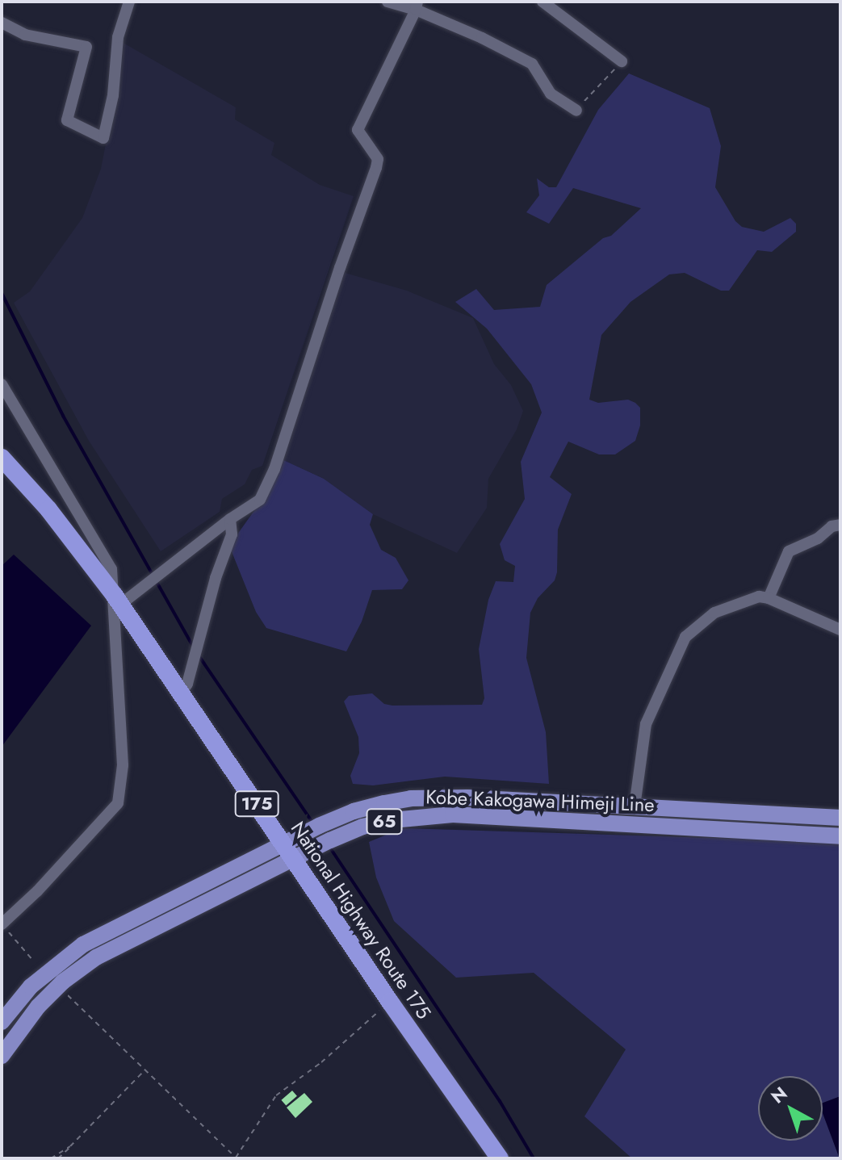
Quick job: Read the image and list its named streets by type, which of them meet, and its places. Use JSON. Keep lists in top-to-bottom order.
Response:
{
  "streets": {
    "highway": ["175", "National Highway Route 175"],
    "main road": ["Kobe Kakogawa Himeji Line", "65"]
  },
  "crossings": [
    ["Kobe Kakogawa Himeji Line", "National Highway Route 175"]
  ],
  "north": "top left"
}
